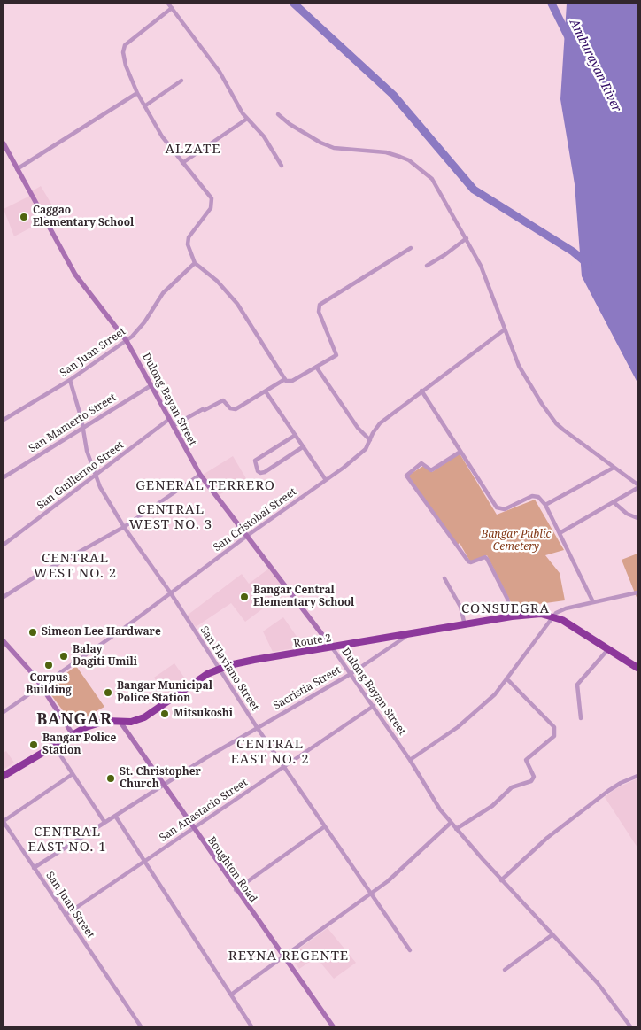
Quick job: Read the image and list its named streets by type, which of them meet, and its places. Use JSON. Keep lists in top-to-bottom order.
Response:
{
  "streets": {
    "highway": ["Route 2"],
    "street": [
      "San Juan Street",
      "Dulong Bayan Street",
      "San Mamerto Street",
      "San Guillermo Street",
      "San Cristobal Street",
      "San Flaviano Street",
      "Sacristia Street",
      "San Anastacio Street",
      "Boughton Road"
    ]
  },
  "crossings": [
    ["San Juan Street", "Dulong Bayan Street"],
    ["San Juan Street", "San Flaviano Street"],
    ["San Juan Street", "Sacristia Street"],
    ["San Juan Street", "San Anastacio Street"],
    ["Dulong Bayan Street", "San Mamerto Street"],
    ["Dulong Bayan Street", "San Guillermo Street"],
    ["Dulong Bayan Street", "San Cristobal Street"],
    ["Dulong Bayan Street", "Route 2"],
    ["Dulong Bayan Street", "Sacristia Street"],
    ["Dulong Bayan Street", "San Anastacio Street"],
    ["San Mamerto Street", "San Flaviano Street"],
    ["San Guillermo Street", "San Flaviano Street"],
    ["San Cristobal Street", "San Flaviano Street"],
    ["Route 2", "San Flaviano Street"],
    ["Route 2", "Sacristia Street"],
    ["Route 2", "Boughton Road"],
    ["San Flaviano Street", "Sacristia Street"],
    ["San Flaviano Street", "San Anastacio Street"],
    ["Sacristia Street", "Boughton Road"],
    ["San Anastacio Street", "Boughton Road"]
  ],
  "districts": [
    "ALZATE",
    "GENERAL TERRERO",
    "CENTRAL WEST NO. 3",
    "CENTRAL WEST NO. 2",
    "CONSUEGRA",
    "BANGAR",
    "CENTRAL EAST NO. 2",
    "CENTRAL EAST NO. 1",
    "REYNA REGENTE"
  ],
  "water": ["Amburayan River"],
  "parks": ["Bangar Public Cemetery"],
  "places": [
    "Caggao Elementary School",
    "Bangar Central Elementary School",
    "Simeon Lee Hardware",
    "Balay Dagiti Umili",
    "Corpus Building",
    "Bangar Municipal Police Station",
    "Mitsukoshi",
    "Bangar Police Station",
    "St. Christopher Church"
  ]
}
